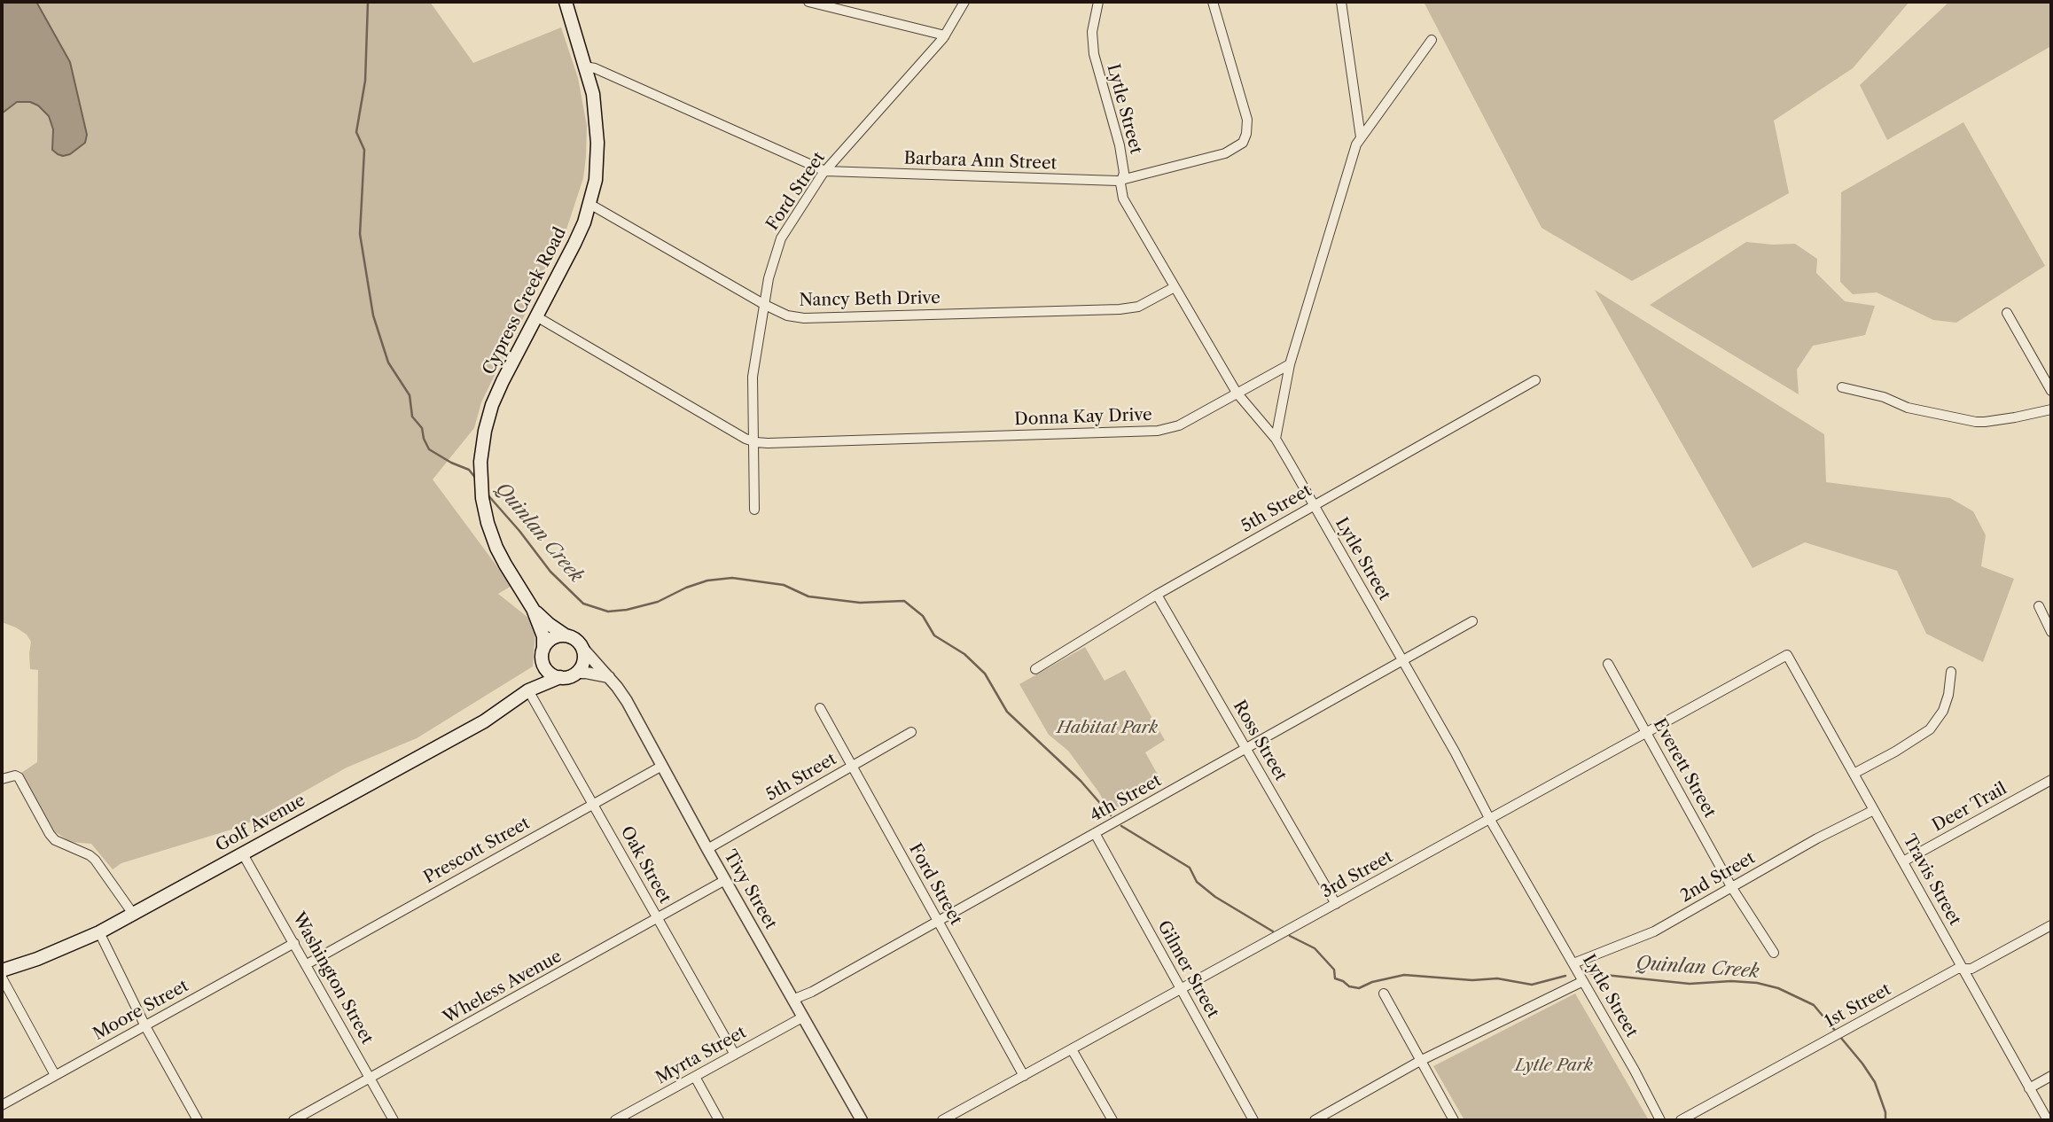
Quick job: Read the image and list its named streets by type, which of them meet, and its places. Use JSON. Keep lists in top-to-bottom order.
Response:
{
  "streets": {
    "main road": ["Cypress Creek Road", "Golf Avenue"],
    "street": [
      "Lytle Street",
      "Barbara Ann Street",
      "Ford Street",
      "Nancy Beth Drive",
      "Donna Kay Drive",
      "5th Street",
      "Ross Street",
      "Everett Street",
      "4th Street",
      "Deer Trail",
      "Prescott Street",
      "Oak Street",
      "3rd Street",
      "2nd Street",
      "Travis Street",
      "Tivy Street",
      "Gilmer Street",
      "Washington Street",
      "Wheless Avenue",
      "1st Street",
      "Moore Street",
      "Myrta Street"
    ]
  },
  "crossings": [
    ["Lytle Street", "Barbara Ann Street"],
    ["Lytle Street", "Nancy Beth Drive"],
    ["Lytle Street", "Donna Kay Drive"],
    ["Lytle Street", "5th Street"],
    ["Lytle Street", "4th Street"],
    ["Lytle Street", "3rd Street"],
    ["Lytle Street", "2nd Street"],
    ["Barbara Ann Street", "Ford Street"],
    ["Barbara Ann Street", "Cypress Creek Road"],
    ["Ford Street", "Nancy Beth Drive"],
    ["Ford Street", "Donna Kay Drive"],
    ["Ford Street", "5th Street"],
    ["Ford Street", "4th Street"],
    ["Ford Street", "3rd Street"],
    ["Nancy Beth Drive", "Cypress Creek Road"],
    ["Cypress Creek Road", "Donna Kay Drive"],
    ["Cypress Creek Road", "Golf Avenue"],
    ["Cypress Creek Road", "Tivy Street"],
    ["5th Street", "Ross Street"],
    ["5th Street", "Tivy Street"],
    ["Ross Street", "4th Street"],
    ["Ross Street", "3rd Street"],
    ["Everett Street", "3rd Street"],
    ["Everett Street", "2nd Street"],
    ["4th Street", "Tivy Street"],
    ["4th Street", "Gilmer Street"],
    ["Deer Trail", "Travis Street"],
    ["Golf Avenue", "Oak Street"],
    ["Golf Avenue", "Tivy Street"],
    ["Golf Avenue", "Washington Street"],
    ["Prescott Street", "Oak Street"],
    ["Prescott Street", "Tivy Street"],
    ["Prescott Street", "Washington Street"],
    ["Oak Street", "Wheless Avenue"],
    ["Oak Street", "Myrta Street"],
    ["3rd Street", "Travis Street"],
    ["3rd Street", "Gilmer Street"],
    ["2nd Street", "Travis Street"],
    ["Travis Street", "1st Street"],
    ["Tivy Street", "Wheless Avenue"],
    ["Tivy Street", "Myrta Street"],
    ["Washington Street", "Wheless Avenue"],
    ["Washington Street", "Moore Street"]
  ],
  "water": ["Quinlan Creek"],
  "parks": ["Habitat Park", "Lytle Park"]
}
